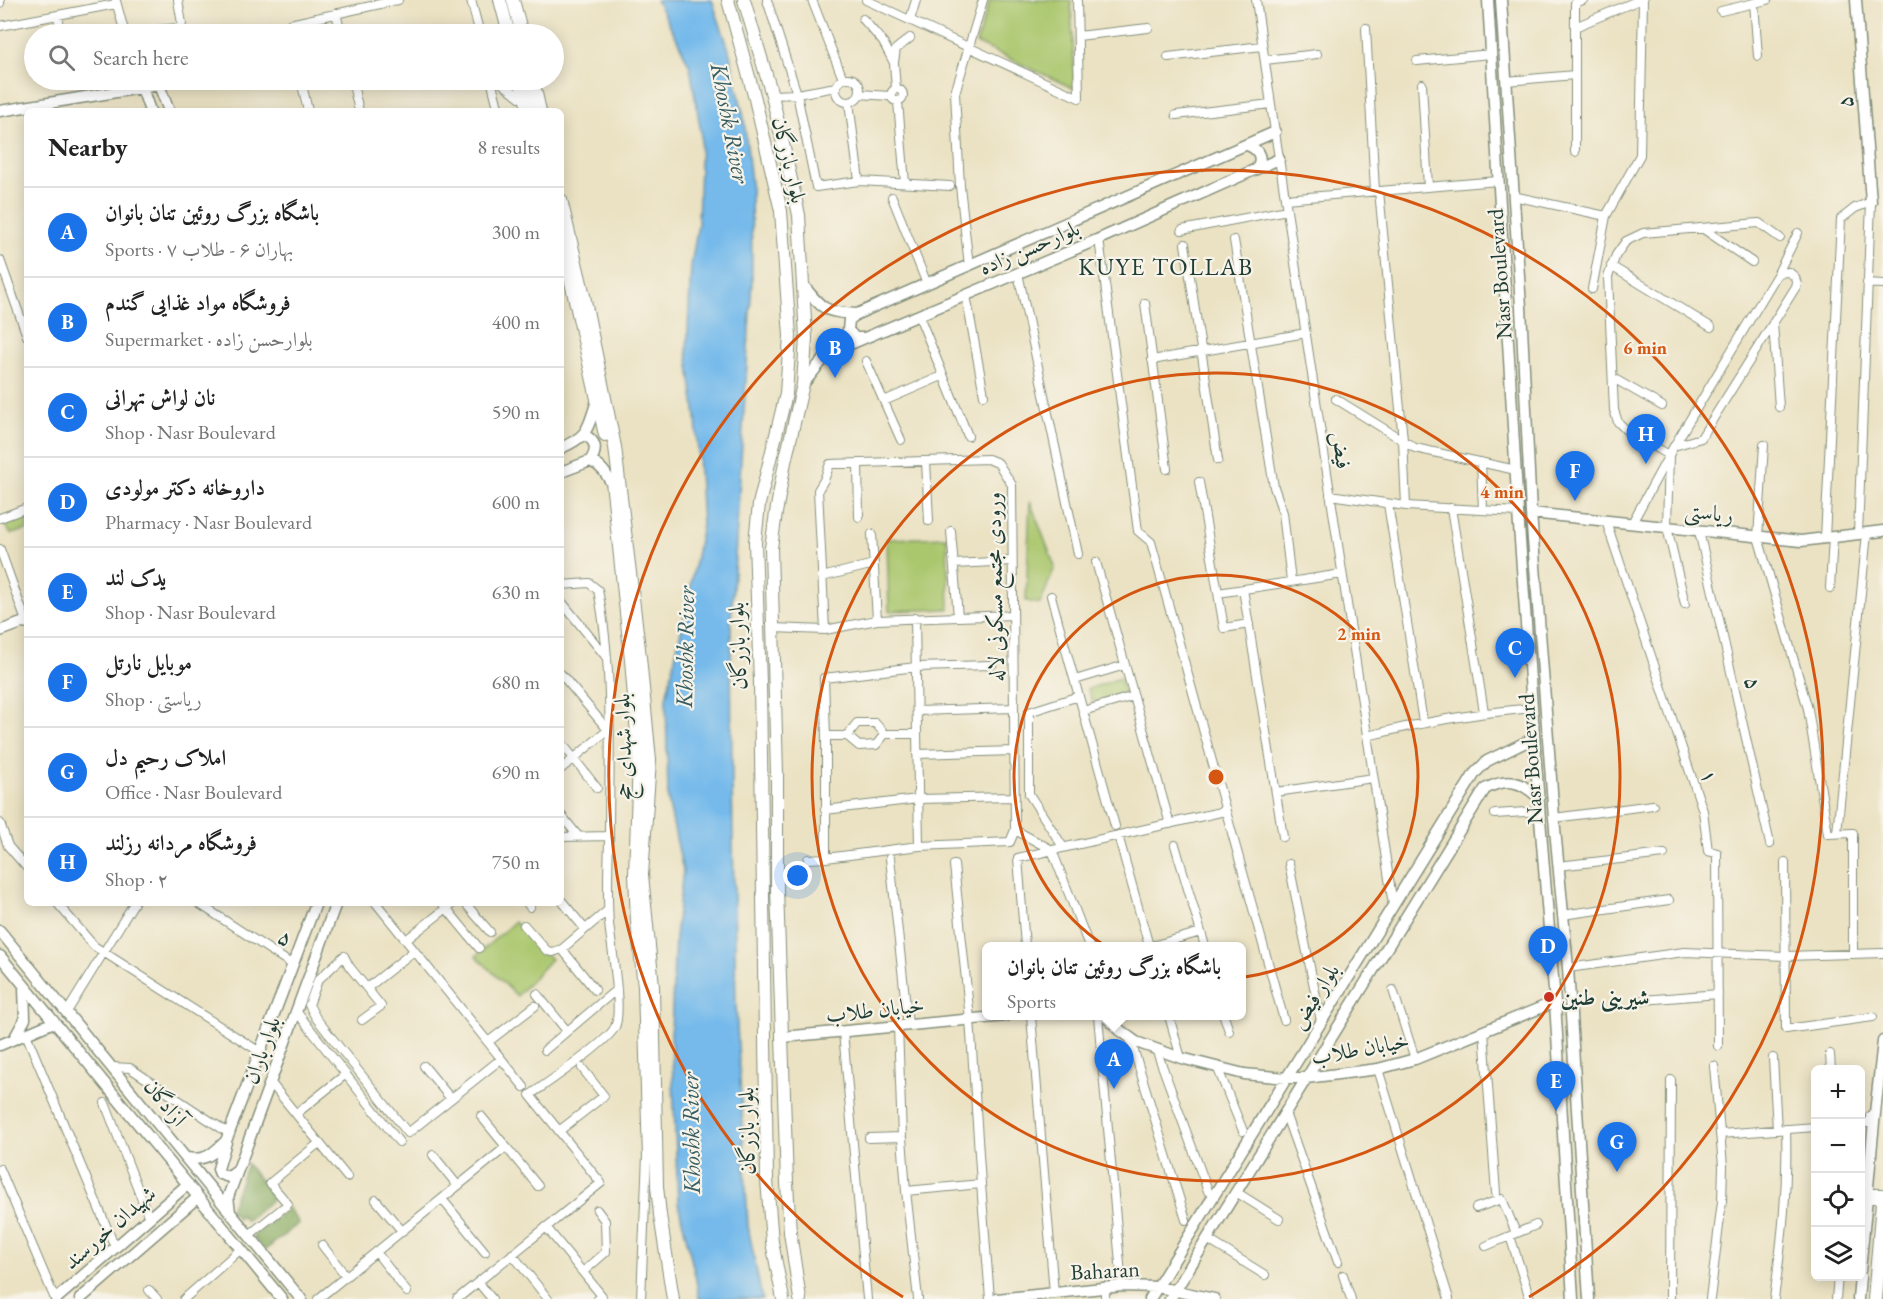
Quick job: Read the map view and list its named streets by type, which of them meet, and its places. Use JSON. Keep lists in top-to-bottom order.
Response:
{
  "streets": {
    "main road": ["بلوار بازرگان", "بلوار شهدای حج"],
    "street": [
      "۵",
      "بلوارحسن زاده",
      "Nasr Boulevard",
      "فیض",
      "ریاستی",
      "ورودی مجتمع مسکونی لاله",
      "۱",
      "بلوار فیض",
      "خیابان طلاب",
      "بلوار باران",
      "آزادگان",
      "شهیدان خورسند",
      "Baharan"
    ]
  },
  "crossings": [
    ["۵", "ریاستی"],
    ["۵", "بلوار باران"],
    ["بلوار بازرگان", "بلوارحسن زاده"],
    ["بلوار بازرگان", "خیابان طلاب"],
    ["بلوارحسن زاده", "فیض"],
    ["Nasr Boulevard", "ریاستی"],
    ["Nasr Boulevard", "بلوار فیض"],
    ["Nasr Boulevard", "خیابان طلاب"],
    ["فیض", "بلوار فیض"],
    ["ریاستی", "۱"],
    ["بلوار فیض", "خیابان طلاب"],
    ["بلوار فیض", "Baharan"],
    ["بلوار باران", "آزادگان"],
    ["آزادگان", "شهیدان خورسند"]
  ],
  "districts": ["KUYE TOLLAB"],
  "water": ["Khoshk River"],
  "places": ["شیرینی طنین"],
  "page": {
    "search": "Search here",
    "heading": ["Nearby", "8 results"],
    "list": [
      {
        "mark": "A",
        "name": "باشگاه بزرگ روئین تنان بانوان",
        "note": "Sports · بهاران ۶ - طلاب ۷",
        "value": "300 m"
      },
      {
        "mark": "B",
        "name": "فروشگاه مواد غذایی گندم",
        "note": "Supermarket · بلوارحسن زاده",
        "value": "400 m"
      },
      {
        "mark": "C",
        "name": "نان لواش تهرانی",
        "note": "Shop · Nasr Boulevard",
        "value": "590 m"
      },
      {
        "mark": "D",
        "name": "داروخانه دکتر مولودی",
        "note": "Pharmacy · Nasr Boulevard",
        "value": "600 m"
      },
      {
        "mark": "E",
        "name": "یدک لند",
        "note": "Shop · Nasr Boulevard",
        "value": "630 m"
      },
      {
        "mark": "F",
        "name": "موبایل نارتل",
        "note": "Shop · ریاستی",
        "value": "680 m"
      },
      {
        "mark": "G",
        "name": "املاک رحیم دل",
        "note": "Office · Nasr Boulevard",
        "value": "690 m"
      },
      {
        "mark": "H",
        "name": "فروشگاه مردانه رزلند",
        "note": "Shop · ۲",
        "value": "750 m"
      }
    ],
    "pins": [
      "B",
      "H",
      "F",
      "C",
      "D",
      "A",
      "E",
      "G"
    ],
    "popup": ["باشگاه بزرگ روئین تنان بانوان", "Sports"],
    "map_buttons": ["+", "−"]
  },
  "rings": ["6 min", "4 min", "2 min"]
}
